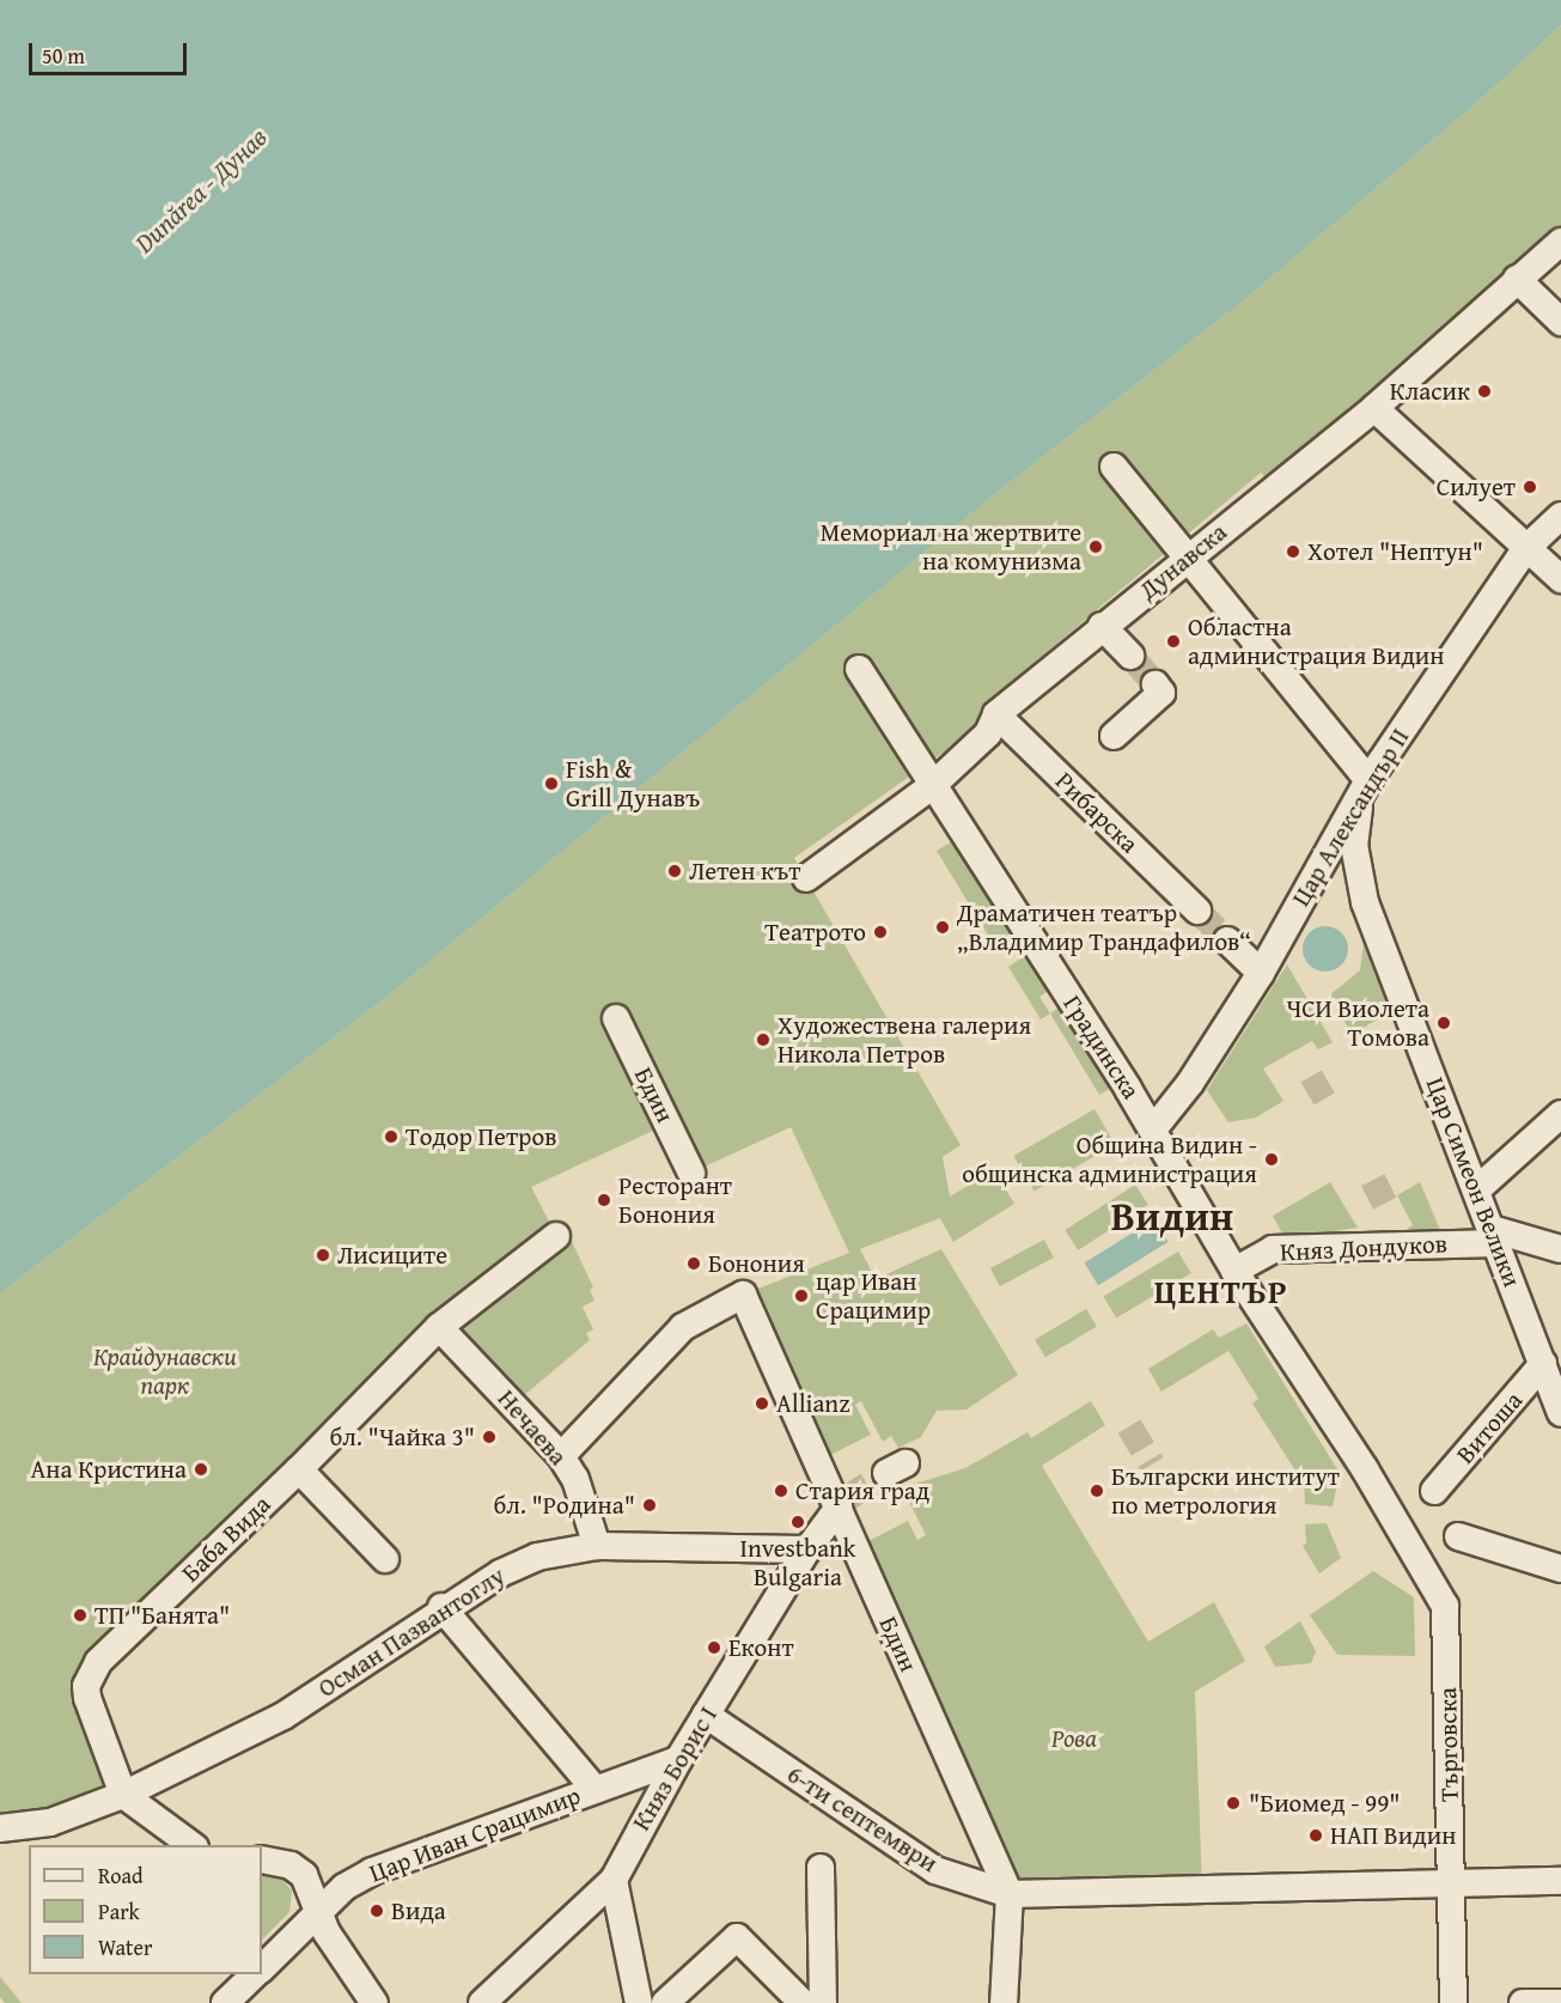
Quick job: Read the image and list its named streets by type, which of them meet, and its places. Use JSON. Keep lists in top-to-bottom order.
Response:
{
  "streets": {
    "street": [
      "Дунавска",
      "Рибарска",
      "Цар Александър II",
      "Градинска",
      "Бдин",
      "Цар Симеон Велики",
      "Княз Дондуков",
      "Нечаева",
      "Витоша",
      "Баба Вида",
      "Осман Пазвантоглу",
      "Търговска",
      "Княз Борис I",
      "6-ти септември",
      "Цар Иван Срацимир"
    ]
  },
  "crossings": [
    ["Дунавска", "Рибарска"],
    ["Дунавска", "Градинска"],
    ["Цар Александър II", "Градинска"],
    ["Цар Александър II", "Цар Симеон Велики"],
    ["Градинска", "Княз Дондуков"],
    ["Градинска", "Търговска"],
    ["Бдин", "Нечаева"],
    ["Бдин", "Княз Борис I"],
    ["Бдин", "6-ти септември"],
    ["Цар Симеон Велики", "Княз Дондуков"],
    ["Цар Симеон Велики", "Витоша"],
    ["Нечаева", "Баба Вида"],
    ["Нечаева", "Осман Пазвантоглу"],
    ["Баба Вида", "Осман Пазвантоглу"],
    ["Осман Пазвантоглу", "Княз Борис I"],
    ["Търговска", "6-ти септември"],
    ["Княз Борис I", "6-ти септември"],
    ["Княз Борис I", "Цар Иван Срацимир"]
  ],
  "districts": ["Видин", "ЦЕНТЪР"],
  "water": ["Dunărea - Дунав"],
  "parks": ["Крайдунавски парк", "Рова"],
  "places": [
    "Класик",
    "Силует",
    "Мемориал на жертвите на комунизма",
    "Хотел \"Нептун\"",
    "Областна администрация Видин",
    "Fish & Grill Дунавъ",
    "Летен кът",
    "Драматичен театър „Владимир Трандафилов“",
    "Театрото",
    "ЧСИ Виолета Томова",
    "Художествена галерия Никола Петров",
    "Тодор Петров",
    "Община Видин - общинска администрация",
    "Ресторант Бонония",
    "Лисиците",
    "Бонония",
    "цар Иван Срацимир",
    "Allianz",
    "бл. \"Чайка 3\"",
    "Ана Кристина",
    "Стария град",
    "Български институт по метрология",
    "бл. \"Родина\"",
    "Investbank Bulgaria",
    "ТП \"Банята\"",
    "Еконт",
    "\"Биомед - 99\"",
    "НАП Видин",
    "Вида"
  ],
  "legend": ["Road", "Park", "Water"],
  "scale_bar": "50 m"
}
